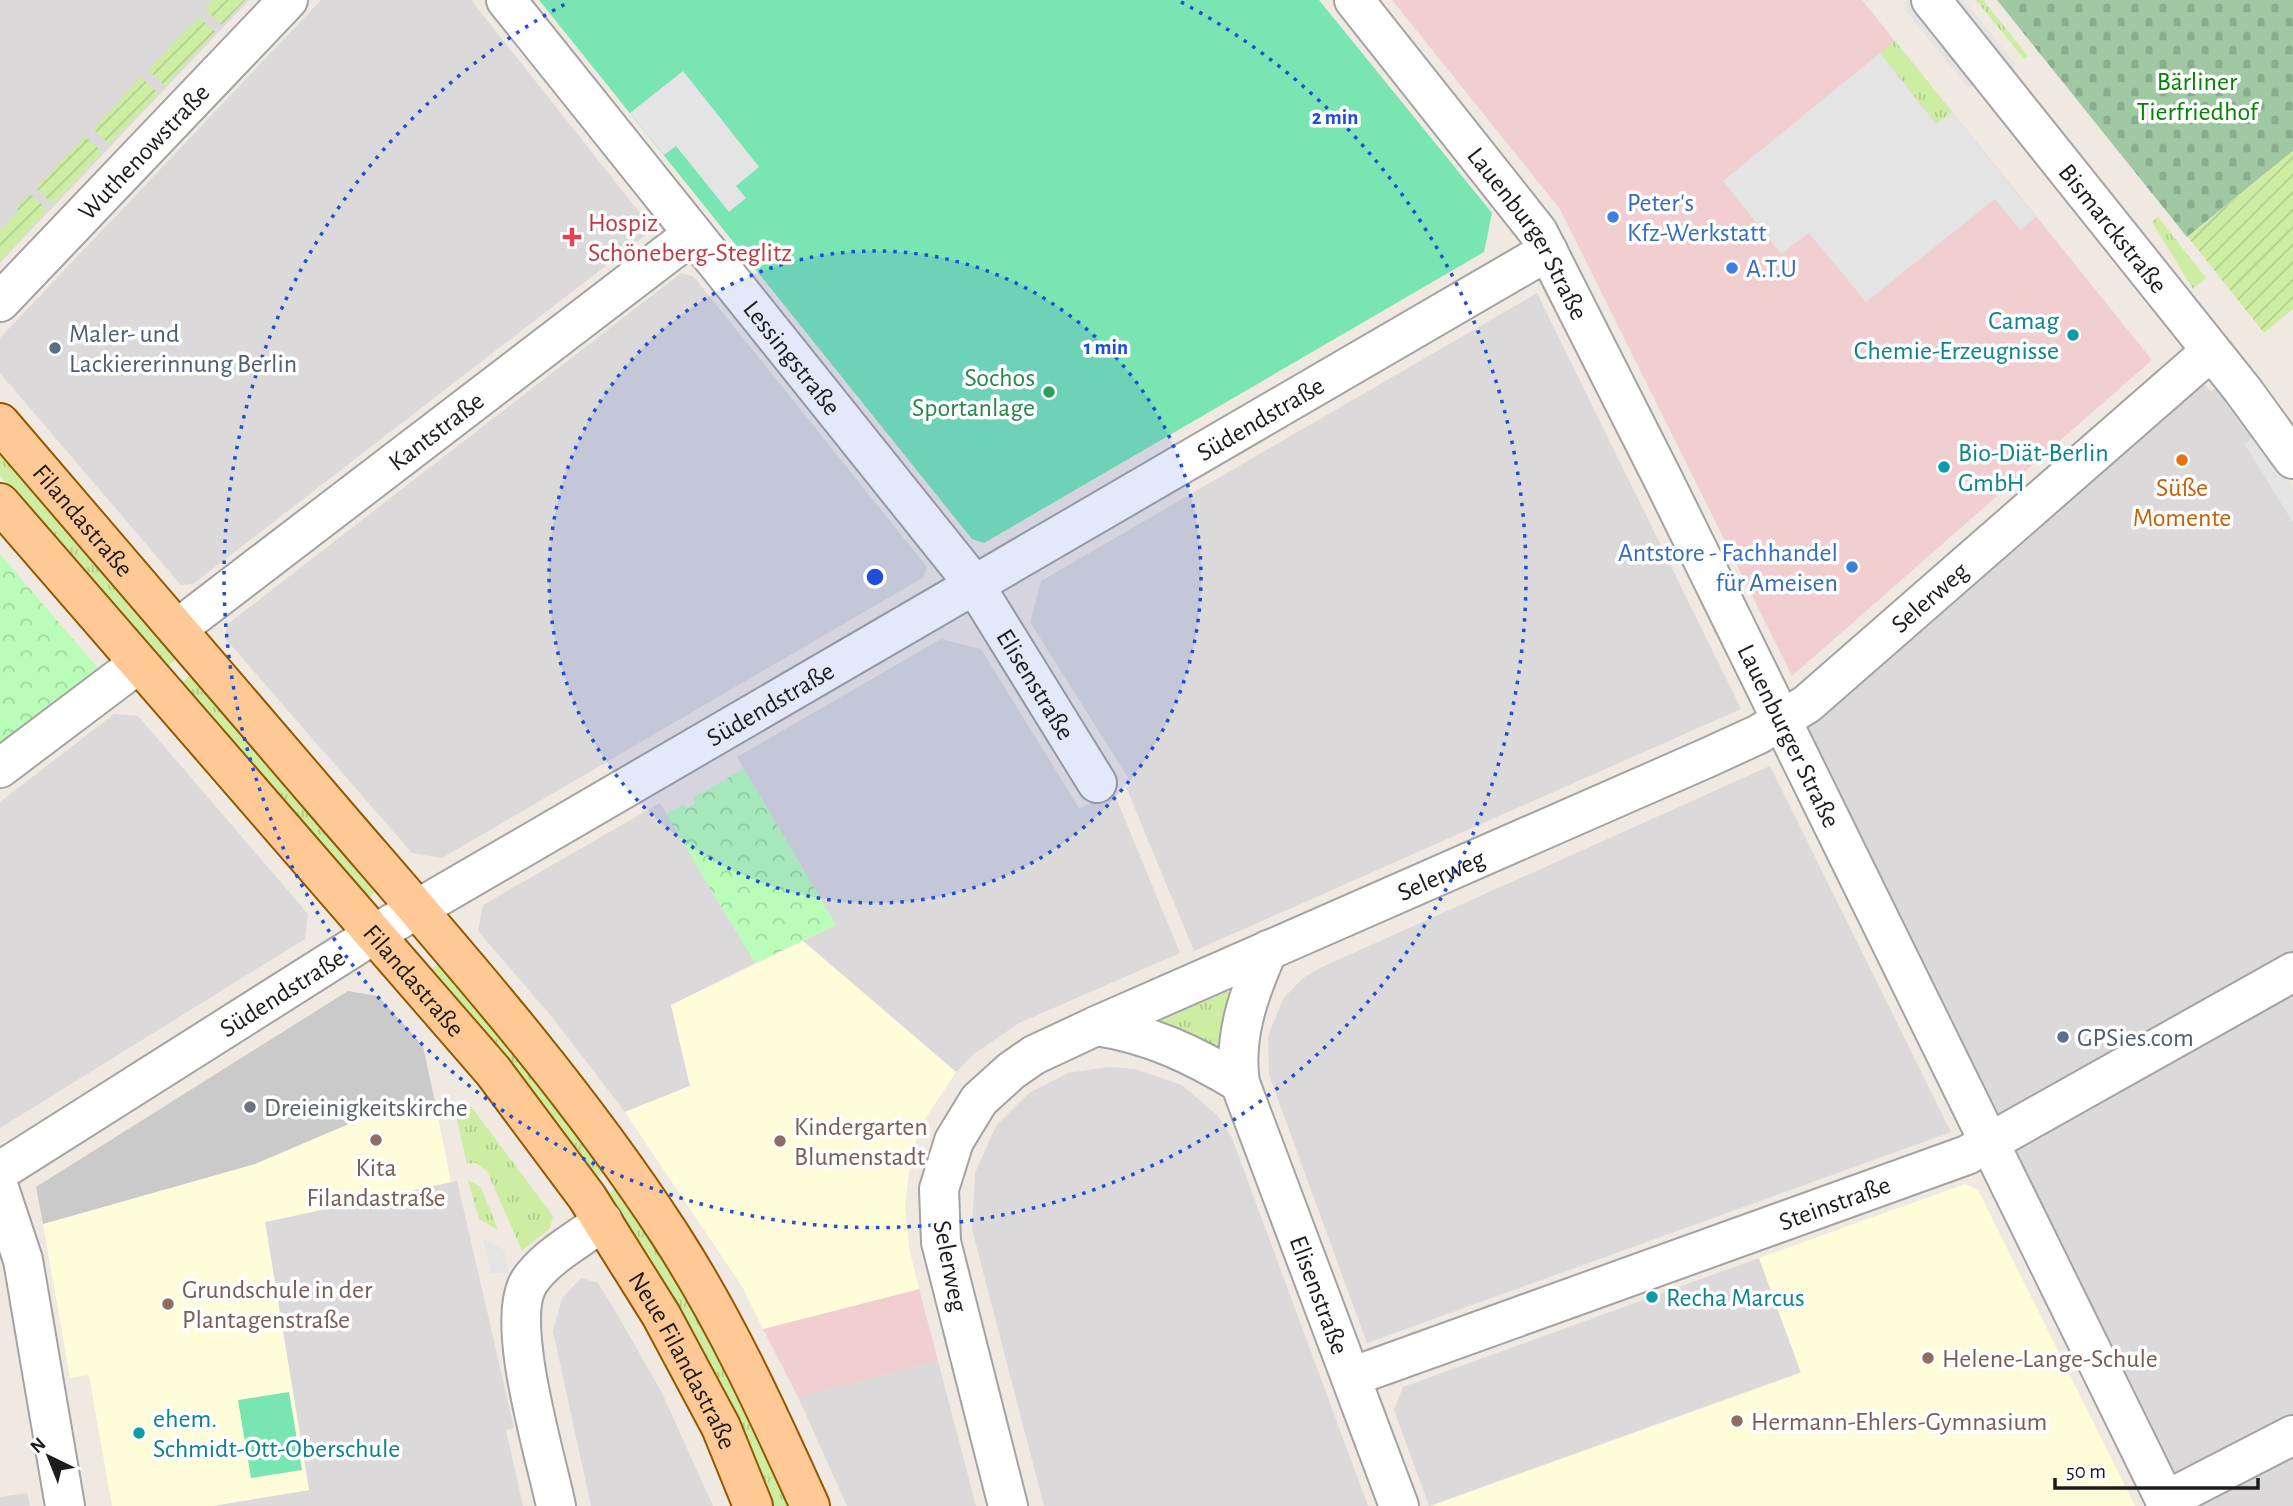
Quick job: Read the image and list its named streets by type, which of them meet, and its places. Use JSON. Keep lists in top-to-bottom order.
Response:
{
  "streets": {
    "main road": ["Filandastraße", "Neue Filandastraße"],
    "street": [
      "Wuthenowstraße",
      "Bismarckstraße",
      "Lauenburger Straße",
      "Lessingstraße",
      "Südendstraße",
      "Kantstraße",
      "Selerweg",
      "Elisenstraße",
      "Steinstraße"
    ]
  },
  "crossings": [
    ["Bismarckstraße", "Selerweg"],
    ["Lauenburger Straße", "Südendstraße"],
    ["Lauenburger Straße", "Selerweg"],
    ["Lauenburger Straße", "Steinstraße"],
    ["Lessingstraße", "Südendstraße"],
    ["Lessingstraße", "Kantstraße"],
    ["Lessingstraße", "Elisenstraße"],
    ["Südendstraße", "Filandastraße"],
    ["Südendstraße", "Elisenstraße"],
    ["Kantstraße", "Filandastraße"],
    ["Filandastraße", "Neue Filandastraße"],
    ["Selerweg", "Elisenstraße"],
    ["Elisenstraße", "Steinstraße"]
  ],
  "parks": ["Bärliner Tierfriedhof"],
  "places": {
    "other": [
      "Peter's Kfz-Werkstatt",
      "A.T.U",
      "Camag Chemie-Erzeugnisse",
      "Maler- und Lackiererinnung Berlin",
      "Sochos Sportanlage",
      "Süße Momente",
      "Bio-Diät-Berlin GmbH",
      "Antstore - Fachhandel für Ameisen",
      "GPSies.com",
      "Dreieinigkeitskirche",
      "Kita Filandastraße",
      "Kindergarten Blumenstadt",
      "Recha Marcus",
      "Grundschule in der Plantagenstraße",
      "Helene-Lange-Schule",
      "Hermann-Ehlers-Gymnasium",
      "ehem. Schmidt-Ott-Oberschule"
    ],
    "health": ["Hospiz Schöneberg-Steglitz"]
  },
  "scale_bar": "50 m",
  "north": "top left",
  "rings": ["2 min", "1 min"]
}
